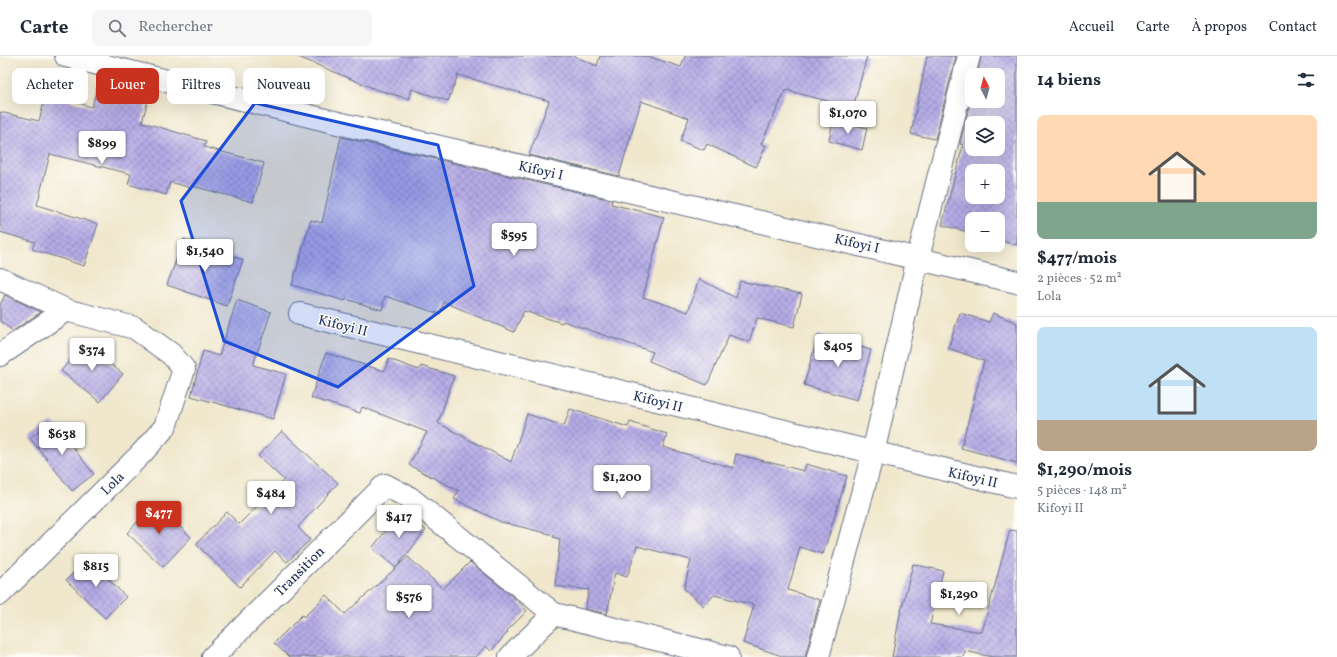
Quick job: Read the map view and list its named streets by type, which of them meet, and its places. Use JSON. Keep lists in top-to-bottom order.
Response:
{
  "streets": {
    "street": [
      "Kifoyi I",
      "Kifoyi II",
      "Lola",
      "Transition"
    ]
  },
  "north": "top",
  "page": {
    "header": "Carte",
    "search": "Rechercher",
    "nav": [
      "Accueil",
      "Carte",
      "À propos",
      "Contact"
    ],
    "heading": "14 biens",
    "map_buttons": ["+", "−"],
    "chip": [
      "Acheter",
      "Louer",
      "Filtres",
      "Nouveau"
    ],
    "price": [
      "$1,070",
      "$899",
      "$595",
      "$1,540",
      "$405",
      "$374",
      "$638",
      "$1,200",
      "$484",
      "$477",
      "$417",
      "$815",
      "$1,290",
      "$576"
    ],
    "list": [
      {
        "name": "$477/mois",
        "note": "2 pièces · 52 m² · Lola"
      },
      {
        "name": "$1,290/mois",
        "note": "5 pièces · 148 m² · Kifoyi II"
      }
    ]
  }
}
